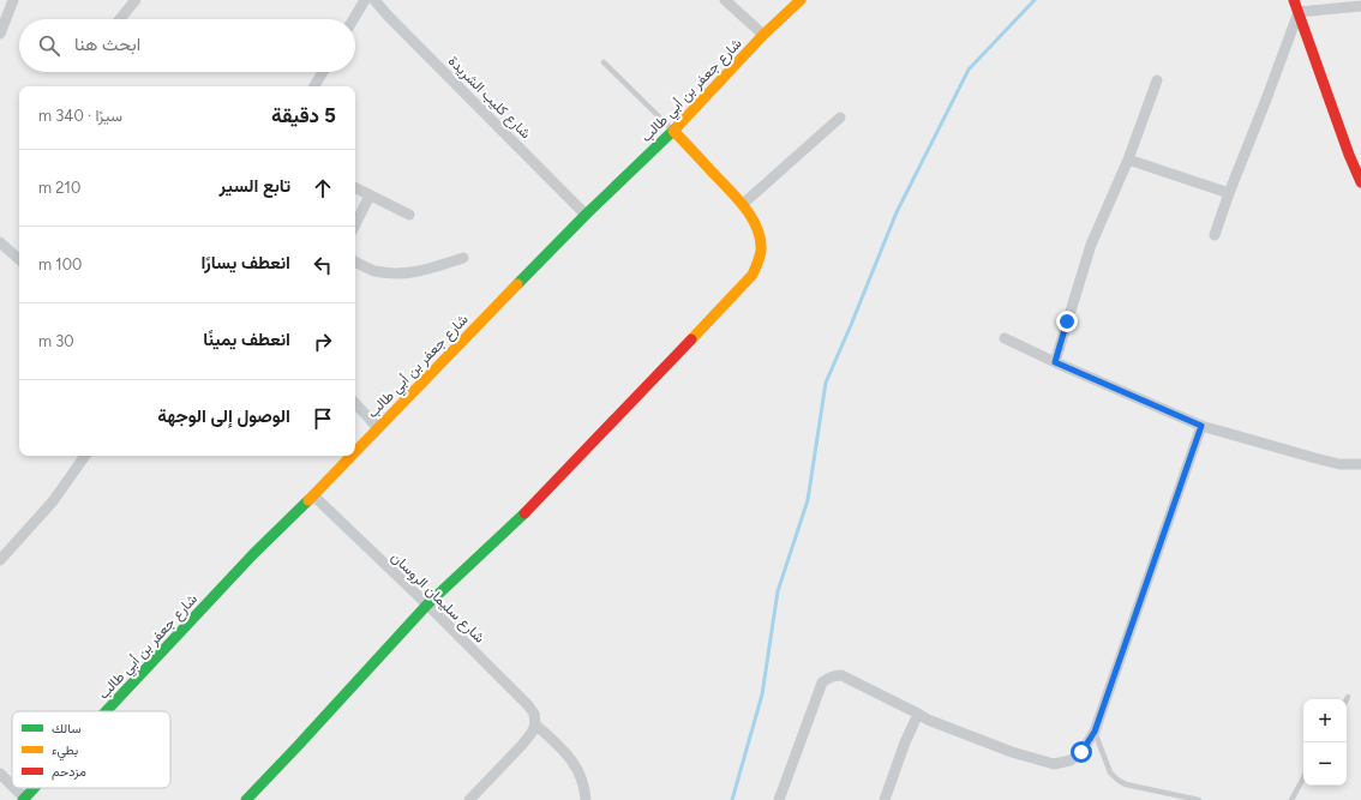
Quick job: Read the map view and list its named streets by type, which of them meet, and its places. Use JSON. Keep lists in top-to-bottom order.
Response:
{
  "streets": {
    "street": ["شارع جعفر بن أبي طالب", "شارع كليب الشريدة", "شارع سليمان الروسان"]
  },
  "crossings": [
    ["شارع جعفر بن أبي طالب", "شارع كليب الشريدة"],
    ["شارع جعفر بن أبي طالب", "شارع سليمان الروسان"]
  ],
  "legend": ["سالك", "بطيء", "مزدحم"],
  "page": {
    "search": "ابحث هنا",
    "heading": ["5 دقيقة", "سيرًا · 340 m"],
    "list": [
      ["تابع السير", "210 m"],
      ["انعطف يسارًا", "100 m"],
      ["انعطف يمينًا", "30 m"],
      "الوصول إلى الوجهة"
    ],
    "map_buttons": ["+", "−"]
  }
}
